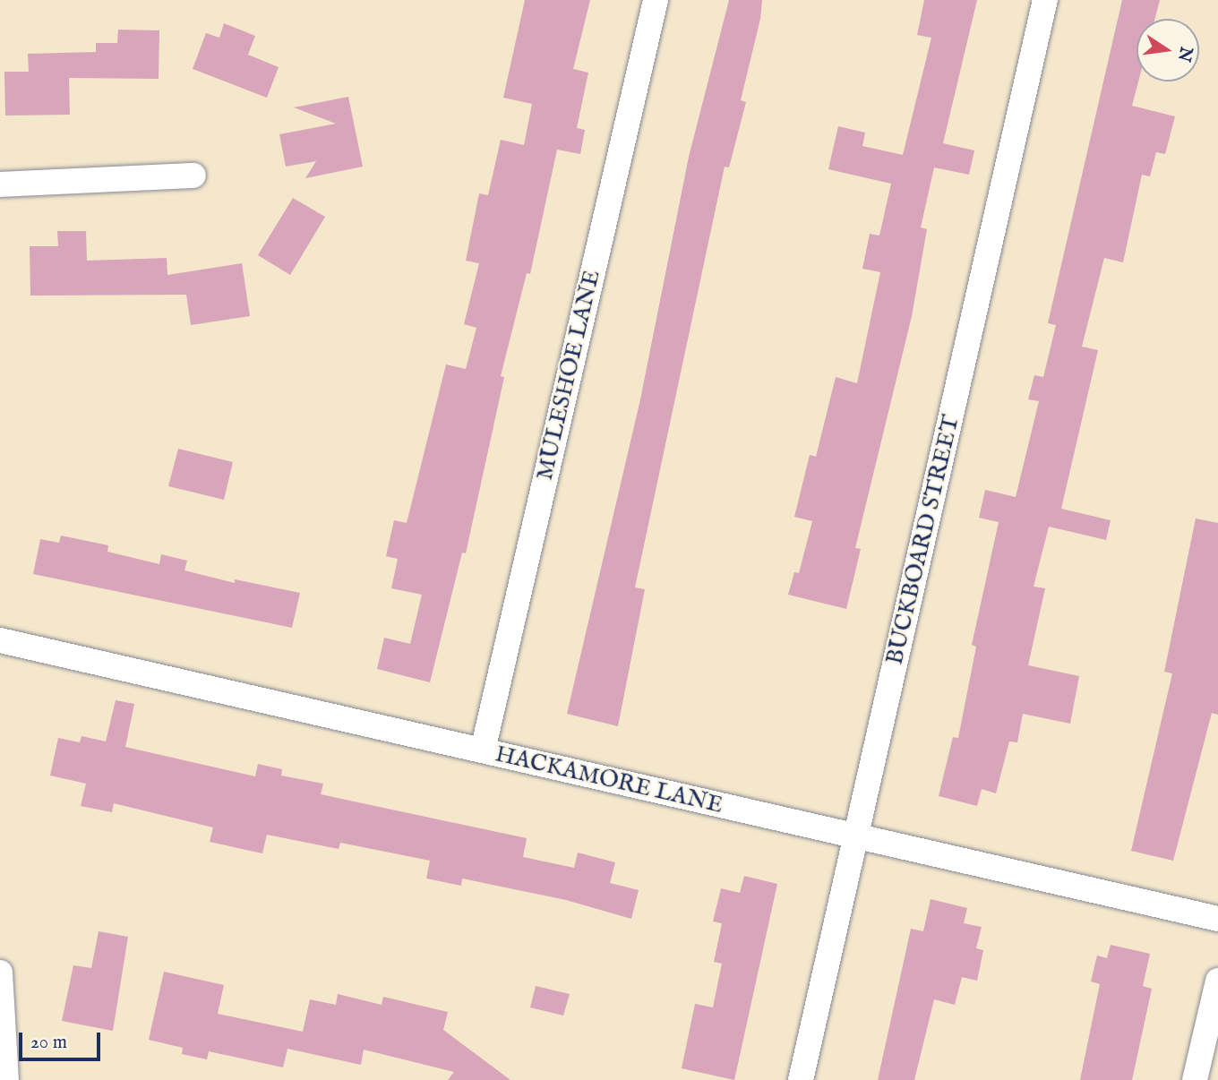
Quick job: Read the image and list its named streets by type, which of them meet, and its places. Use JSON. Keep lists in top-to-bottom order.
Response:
{
  "streets": {
    "street": ["MULESHOE LANE", "BUCKBOARD STREET", "HACKAMORE LANE"]
  },
  "crossings": [
    ["MULESHOE LANE", "HACKAMORE LANE"],
    ["BUCKBOARD STREET", "HACKAMORE LANE"]
  ],
  "scale_bar": "20 m",
  "north": "right"
}
